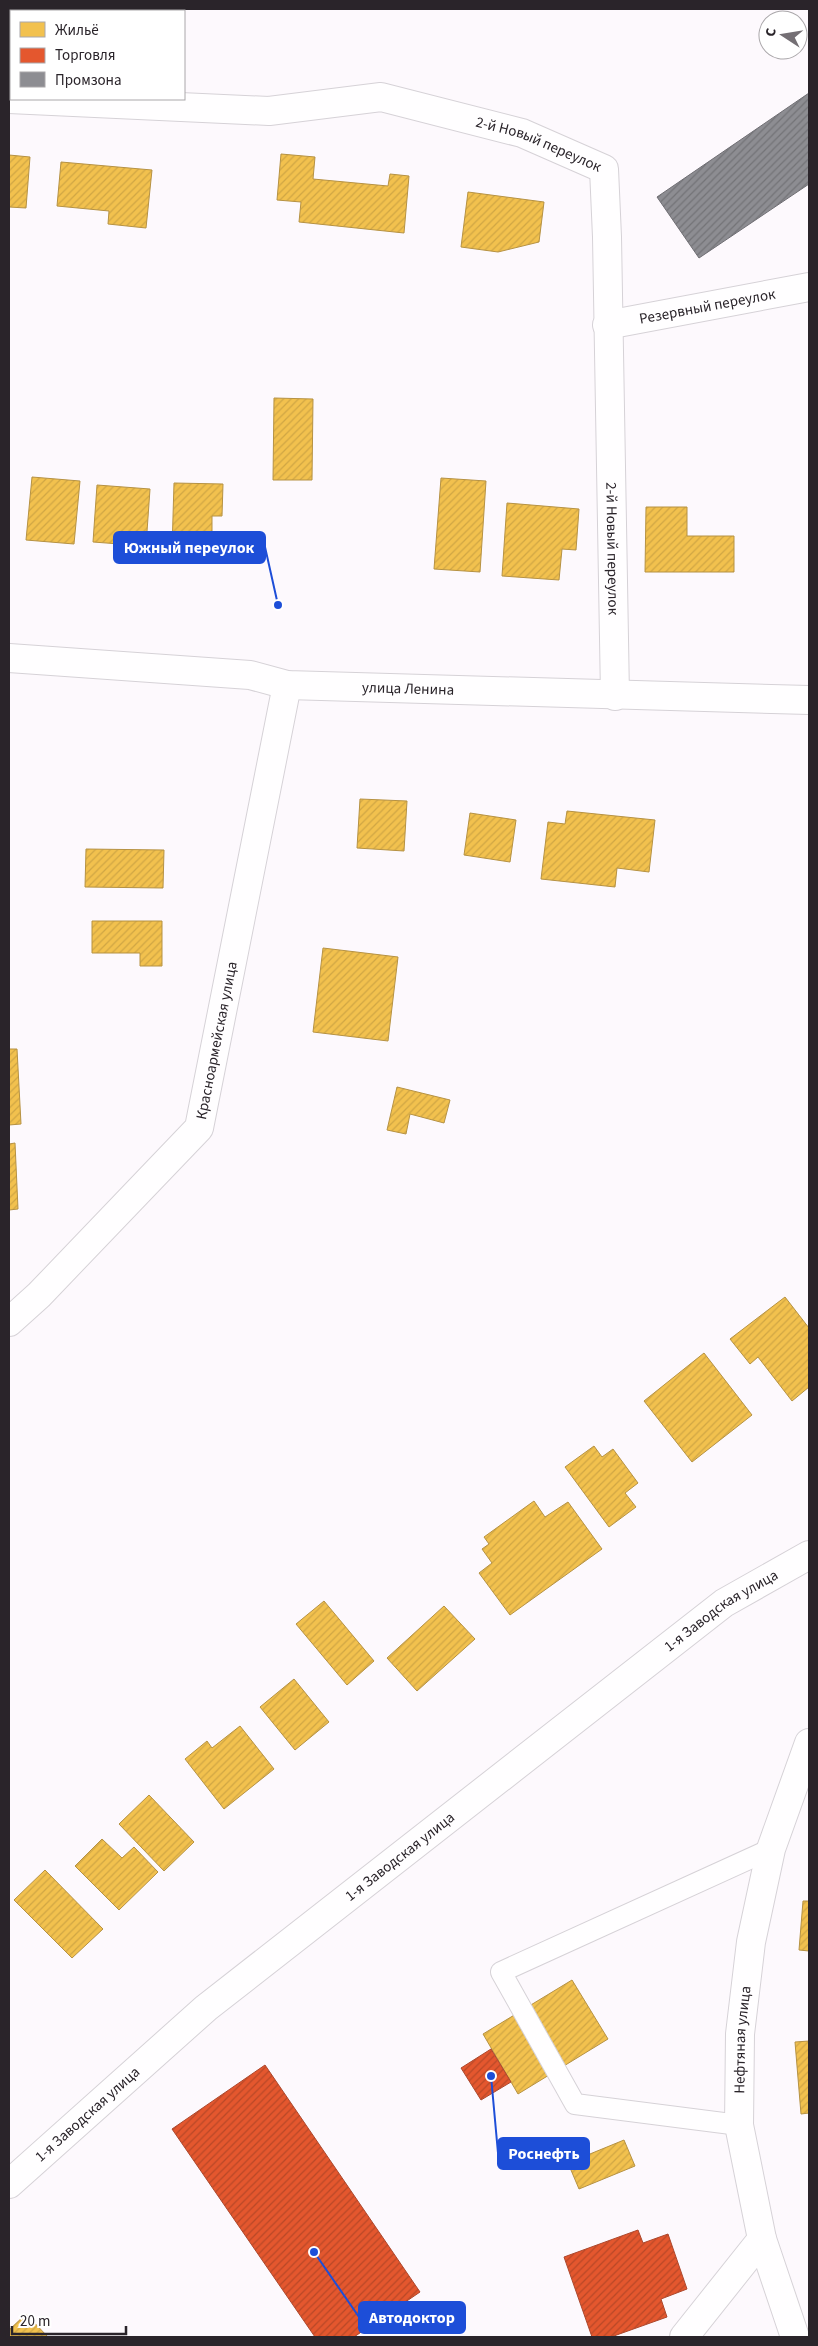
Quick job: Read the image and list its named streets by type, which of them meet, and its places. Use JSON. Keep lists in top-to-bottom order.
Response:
{
  "streets": {
    "street": [
      "2-й Новый переулок",
      "Резервный переулок",
      "улица Ленина",
      "Красноармейская улица",
      "1-я Заводская улица",
      "Нефтяная улица"
    ]
  },
  "crossings": [
    ["2-й Новый переулок", "Резервный переулок"],
    ["2-й Новый переулок", "улица Ленина"],
    ["улица Ленина", "Красноармейская улица"]
  ],
  "places": ["Южный переулок", "Роснефть", "Автодоктор"],
  "legend": ["Жильё", "Торговля", "Промзона"],
  "scale_bar": "20 m",
  "north": "left"
}
